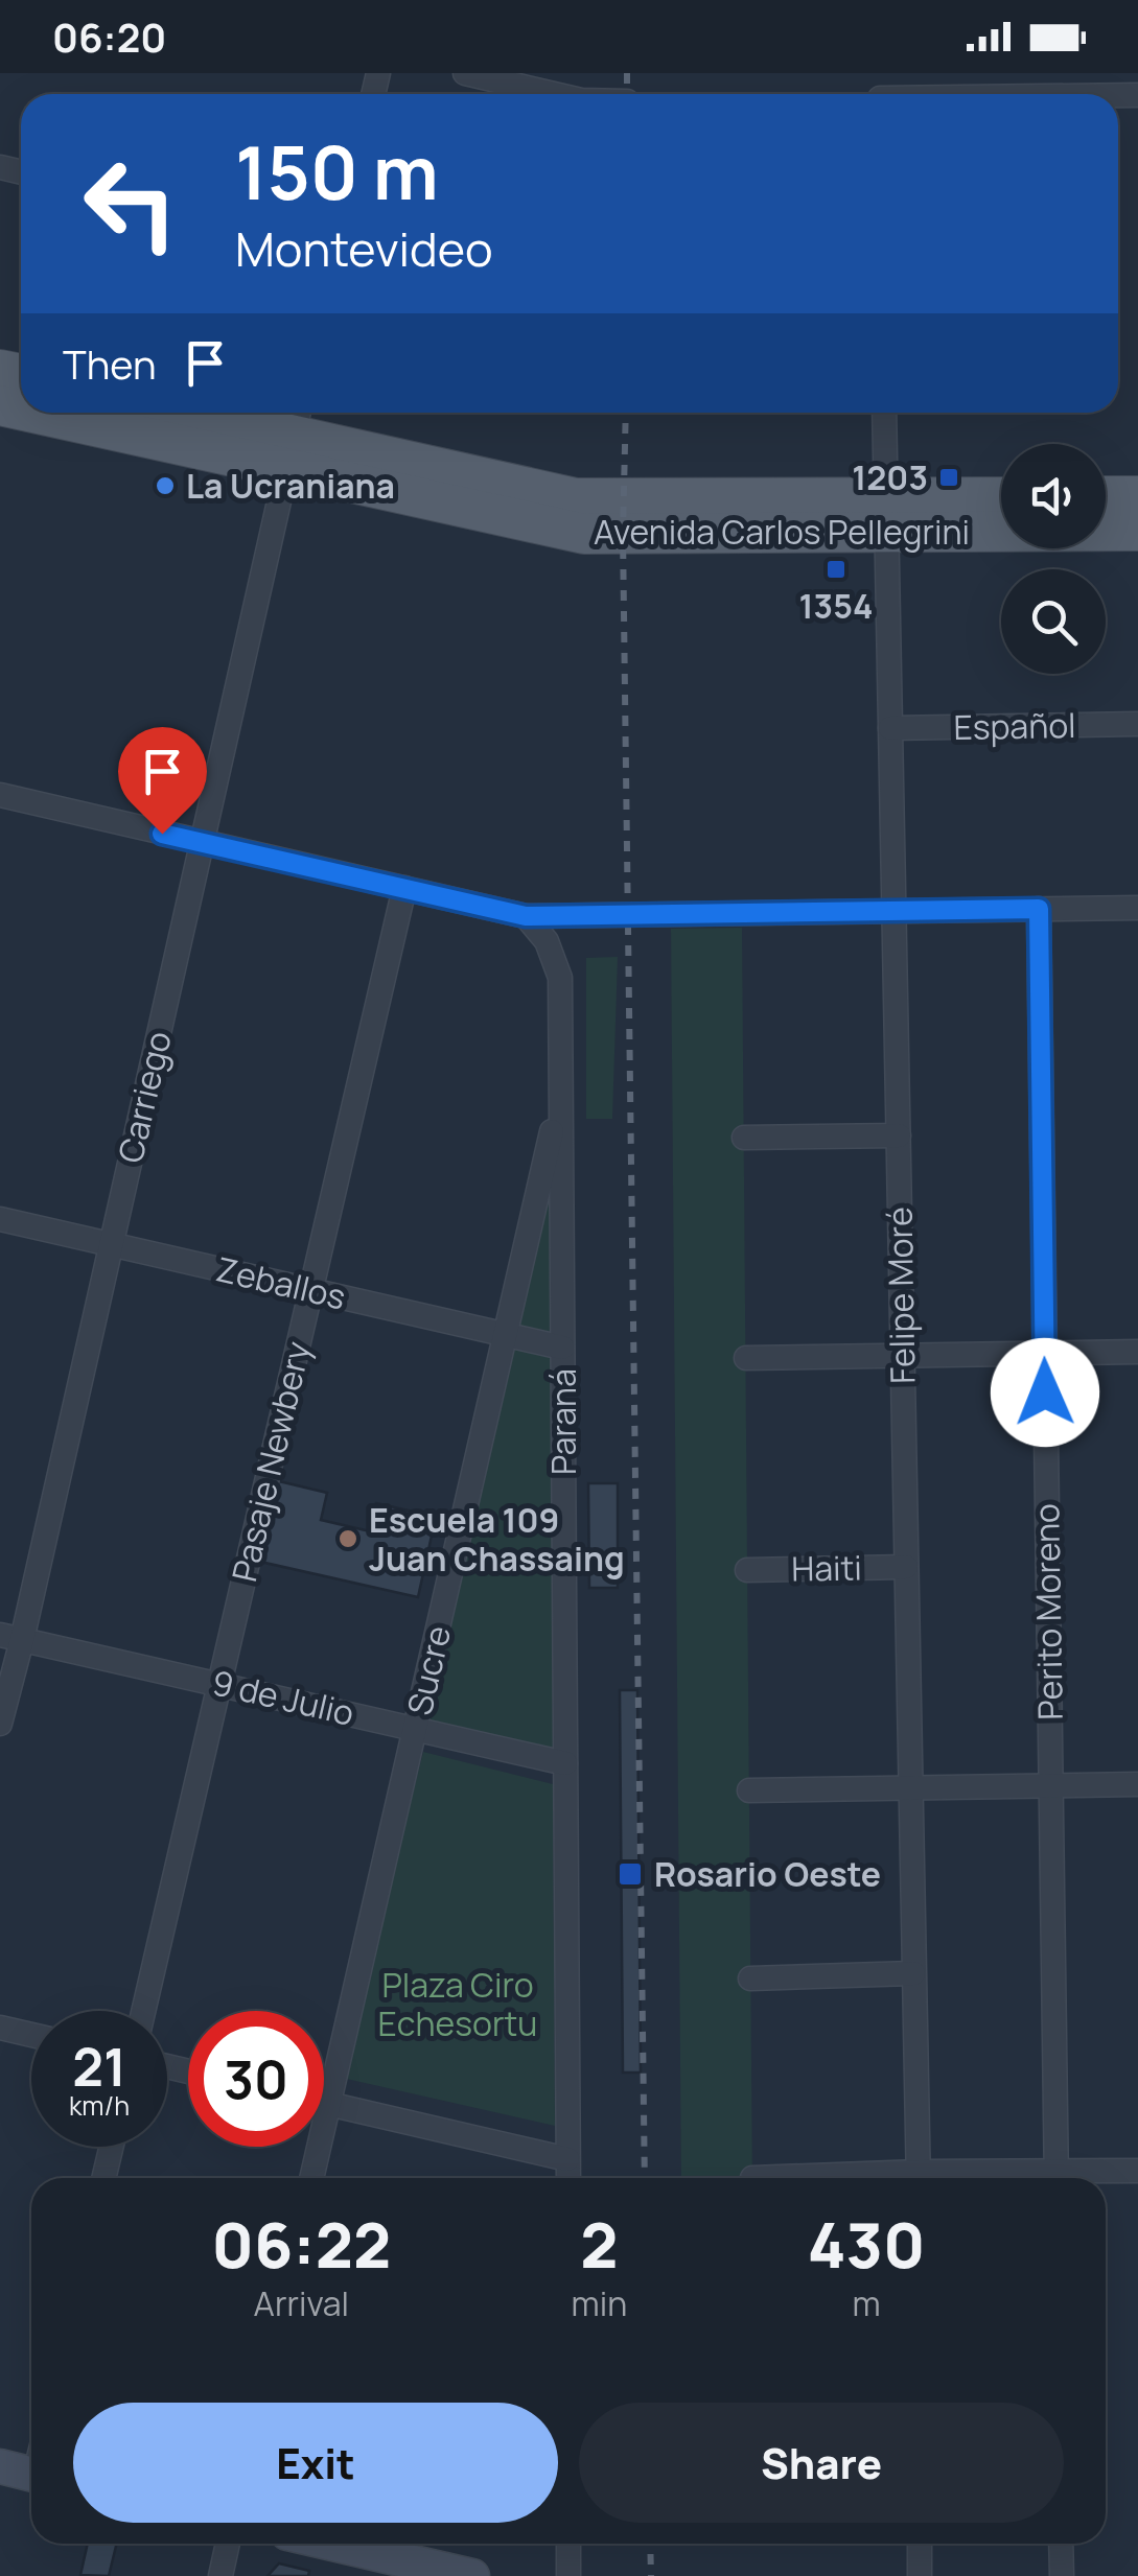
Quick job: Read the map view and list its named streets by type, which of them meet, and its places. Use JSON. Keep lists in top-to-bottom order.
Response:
{
  "streets": {
    "main road": ["Avenida Carlos Pellegrini"],
    "street": [
      "Español",
      "Carriego",
      "Zeballos",
      "Felipe Moré",
      "Paraná",
      "Pasaje Newbery",
      "Haiti",
      "Perito Moreno",
      "Sucre",
      "9 de Julio"
    ]
  },
  "crossings": [
    ["Avenida Carlos Pellegrini", "Carriego"],
    ["Avenida Carlos Pellegrini", "Felipe Moré"],
    ["Español", "Felipe Moré"],
    ["Carriego", "Zeballos"],
    ["Carriego", "9 de Julio"],
    ["Zeballos", "Paraná"],
    ["Zeballos", "Pasaje Newbery"],
    ["Zeballos", "Sucre"],
    ["Felipe Moré", "Haiti"],
    ["Paraná", "Sucre"],
    ["Paraná", "9 de Julio"],
    ["Pasaje Newbery", "9 de Julio"],
    ["Sucre", "9 de Julio"]
  ],
  "parks": ["Plaza Ciro Echesortu"],
  "places": {
    "transit": ["1203", "1354", "Rosario Oeste"],
    "other": ["La Ucraniana", "Escuela 109 Juan Chassaing"]
  },
  "page": {
    "status": "06:20",
    "turn": ["150 m", "Montevideo"],
    "then": "Then",
    "speed": "21 km/h",
    "limit": "30",
    "eta": [
      "06:22",
      "Arrival",
      "2",
      "min",
      "430",
      "m"
    ],
    "buttons": ["Exit", "Share"]
  }
}
